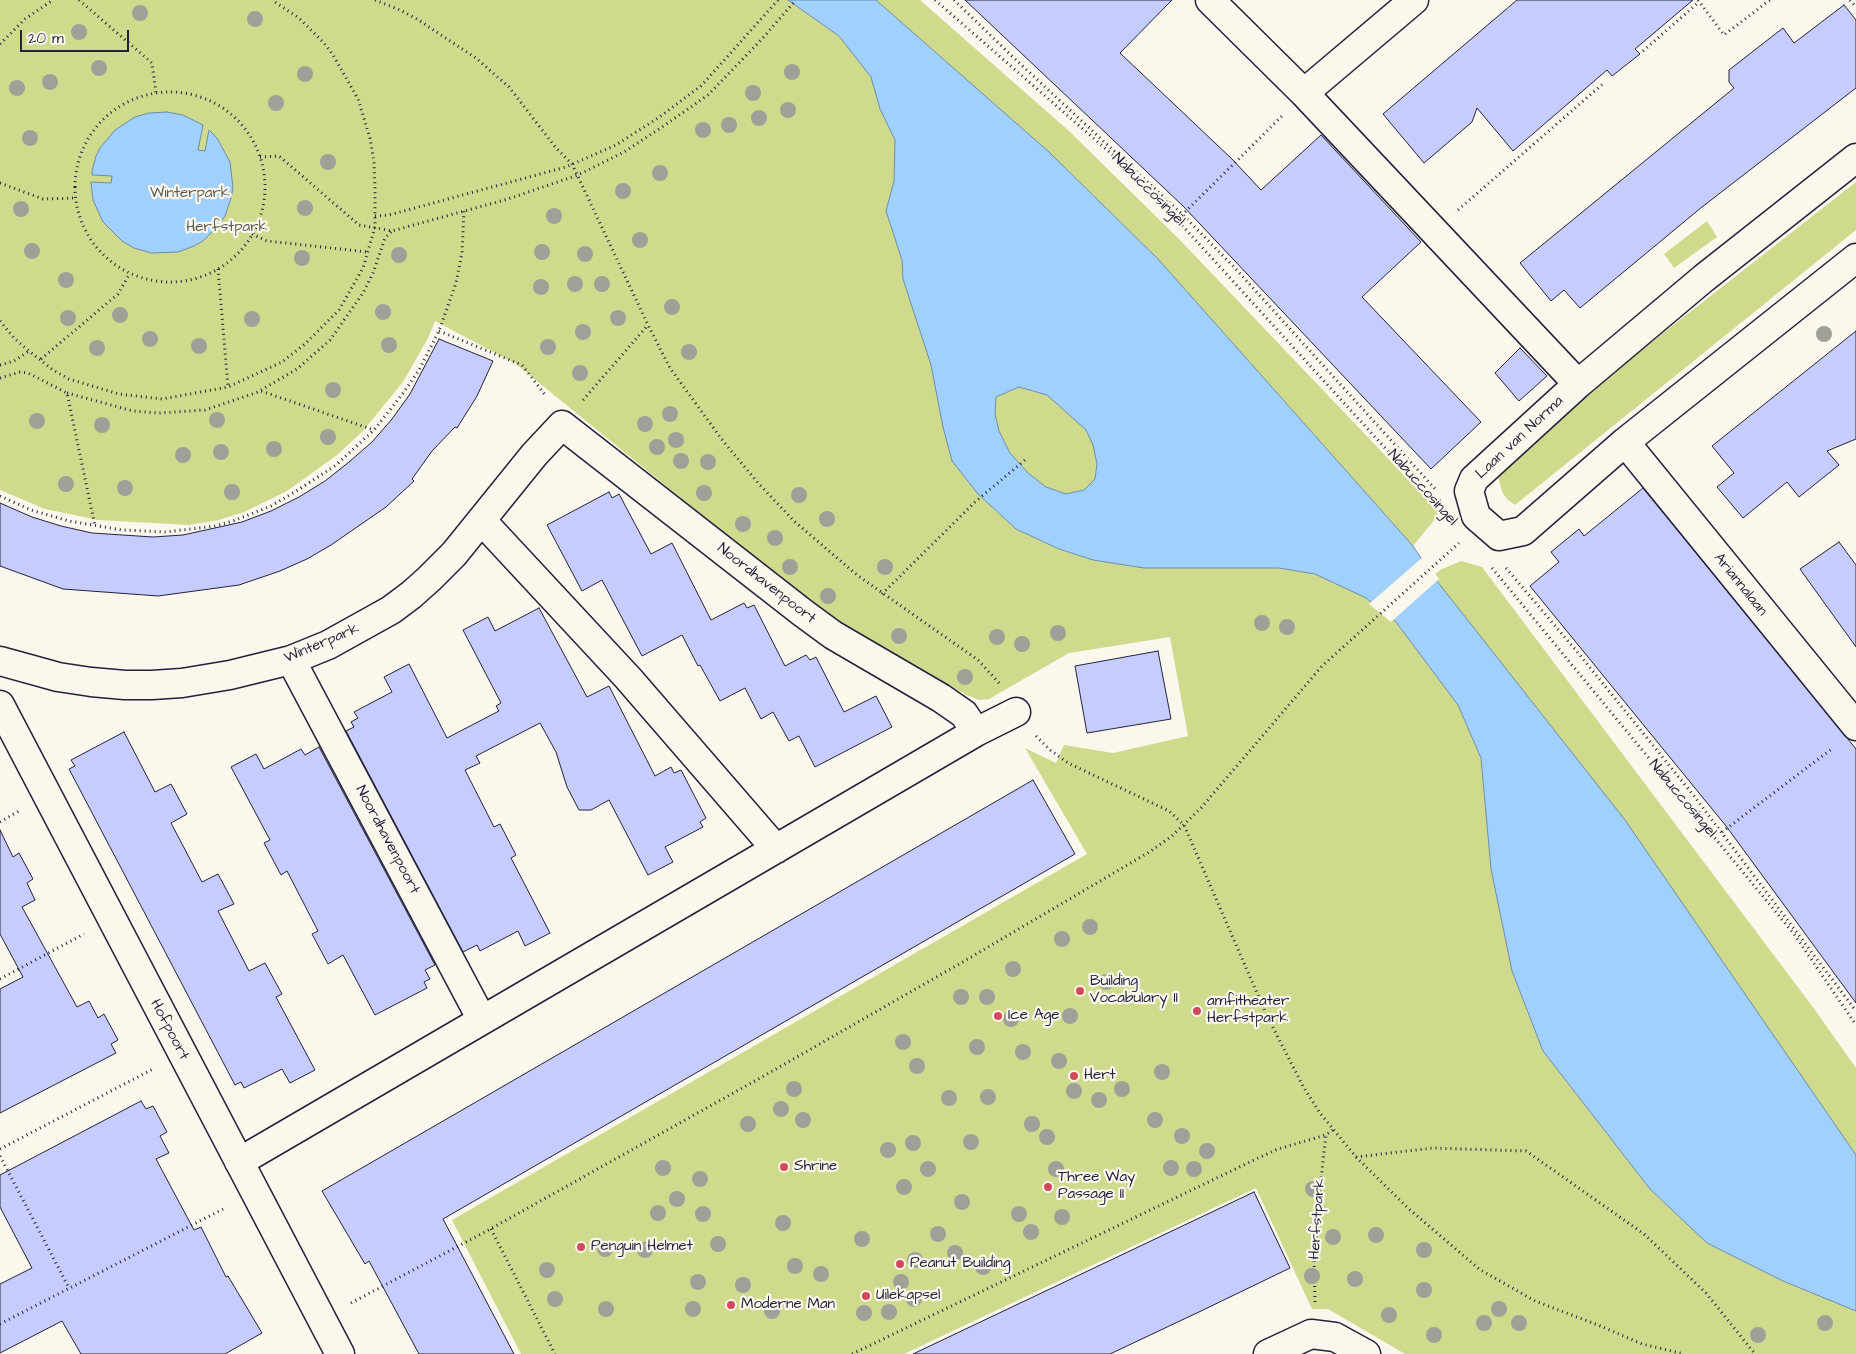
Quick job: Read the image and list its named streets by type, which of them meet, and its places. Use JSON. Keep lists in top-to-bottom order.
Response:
{
  "streets": {
    "street": [
      "Laan van Norma",
      "Noordhavenpoort",
      "Ariannalaan",
      "Winterpark",
      "Hofpoort"
    ],
    "path": ["Nabuccosingel", "Herfstpark"]
  },
  "crossings": [
    ["Laan van Norma", "Ariannalaan"],
    ["Noordhavenpoort", "Winterpark"]
  ],
  "parks": ["Winterpark", "Herfstpark"],
  "places": [
    "Building Vocabulary II",
    "amfitheater Herfstpark",
    "Ice Age",
    "Hert",
    "Shrine",
    "Three Way Passage II",
    "Penguin Helmet",
    "Peanut Building",
    "Uilekapsel",
    "Moderne Man"
  ],
  "scale_bar": "20 m"
}
